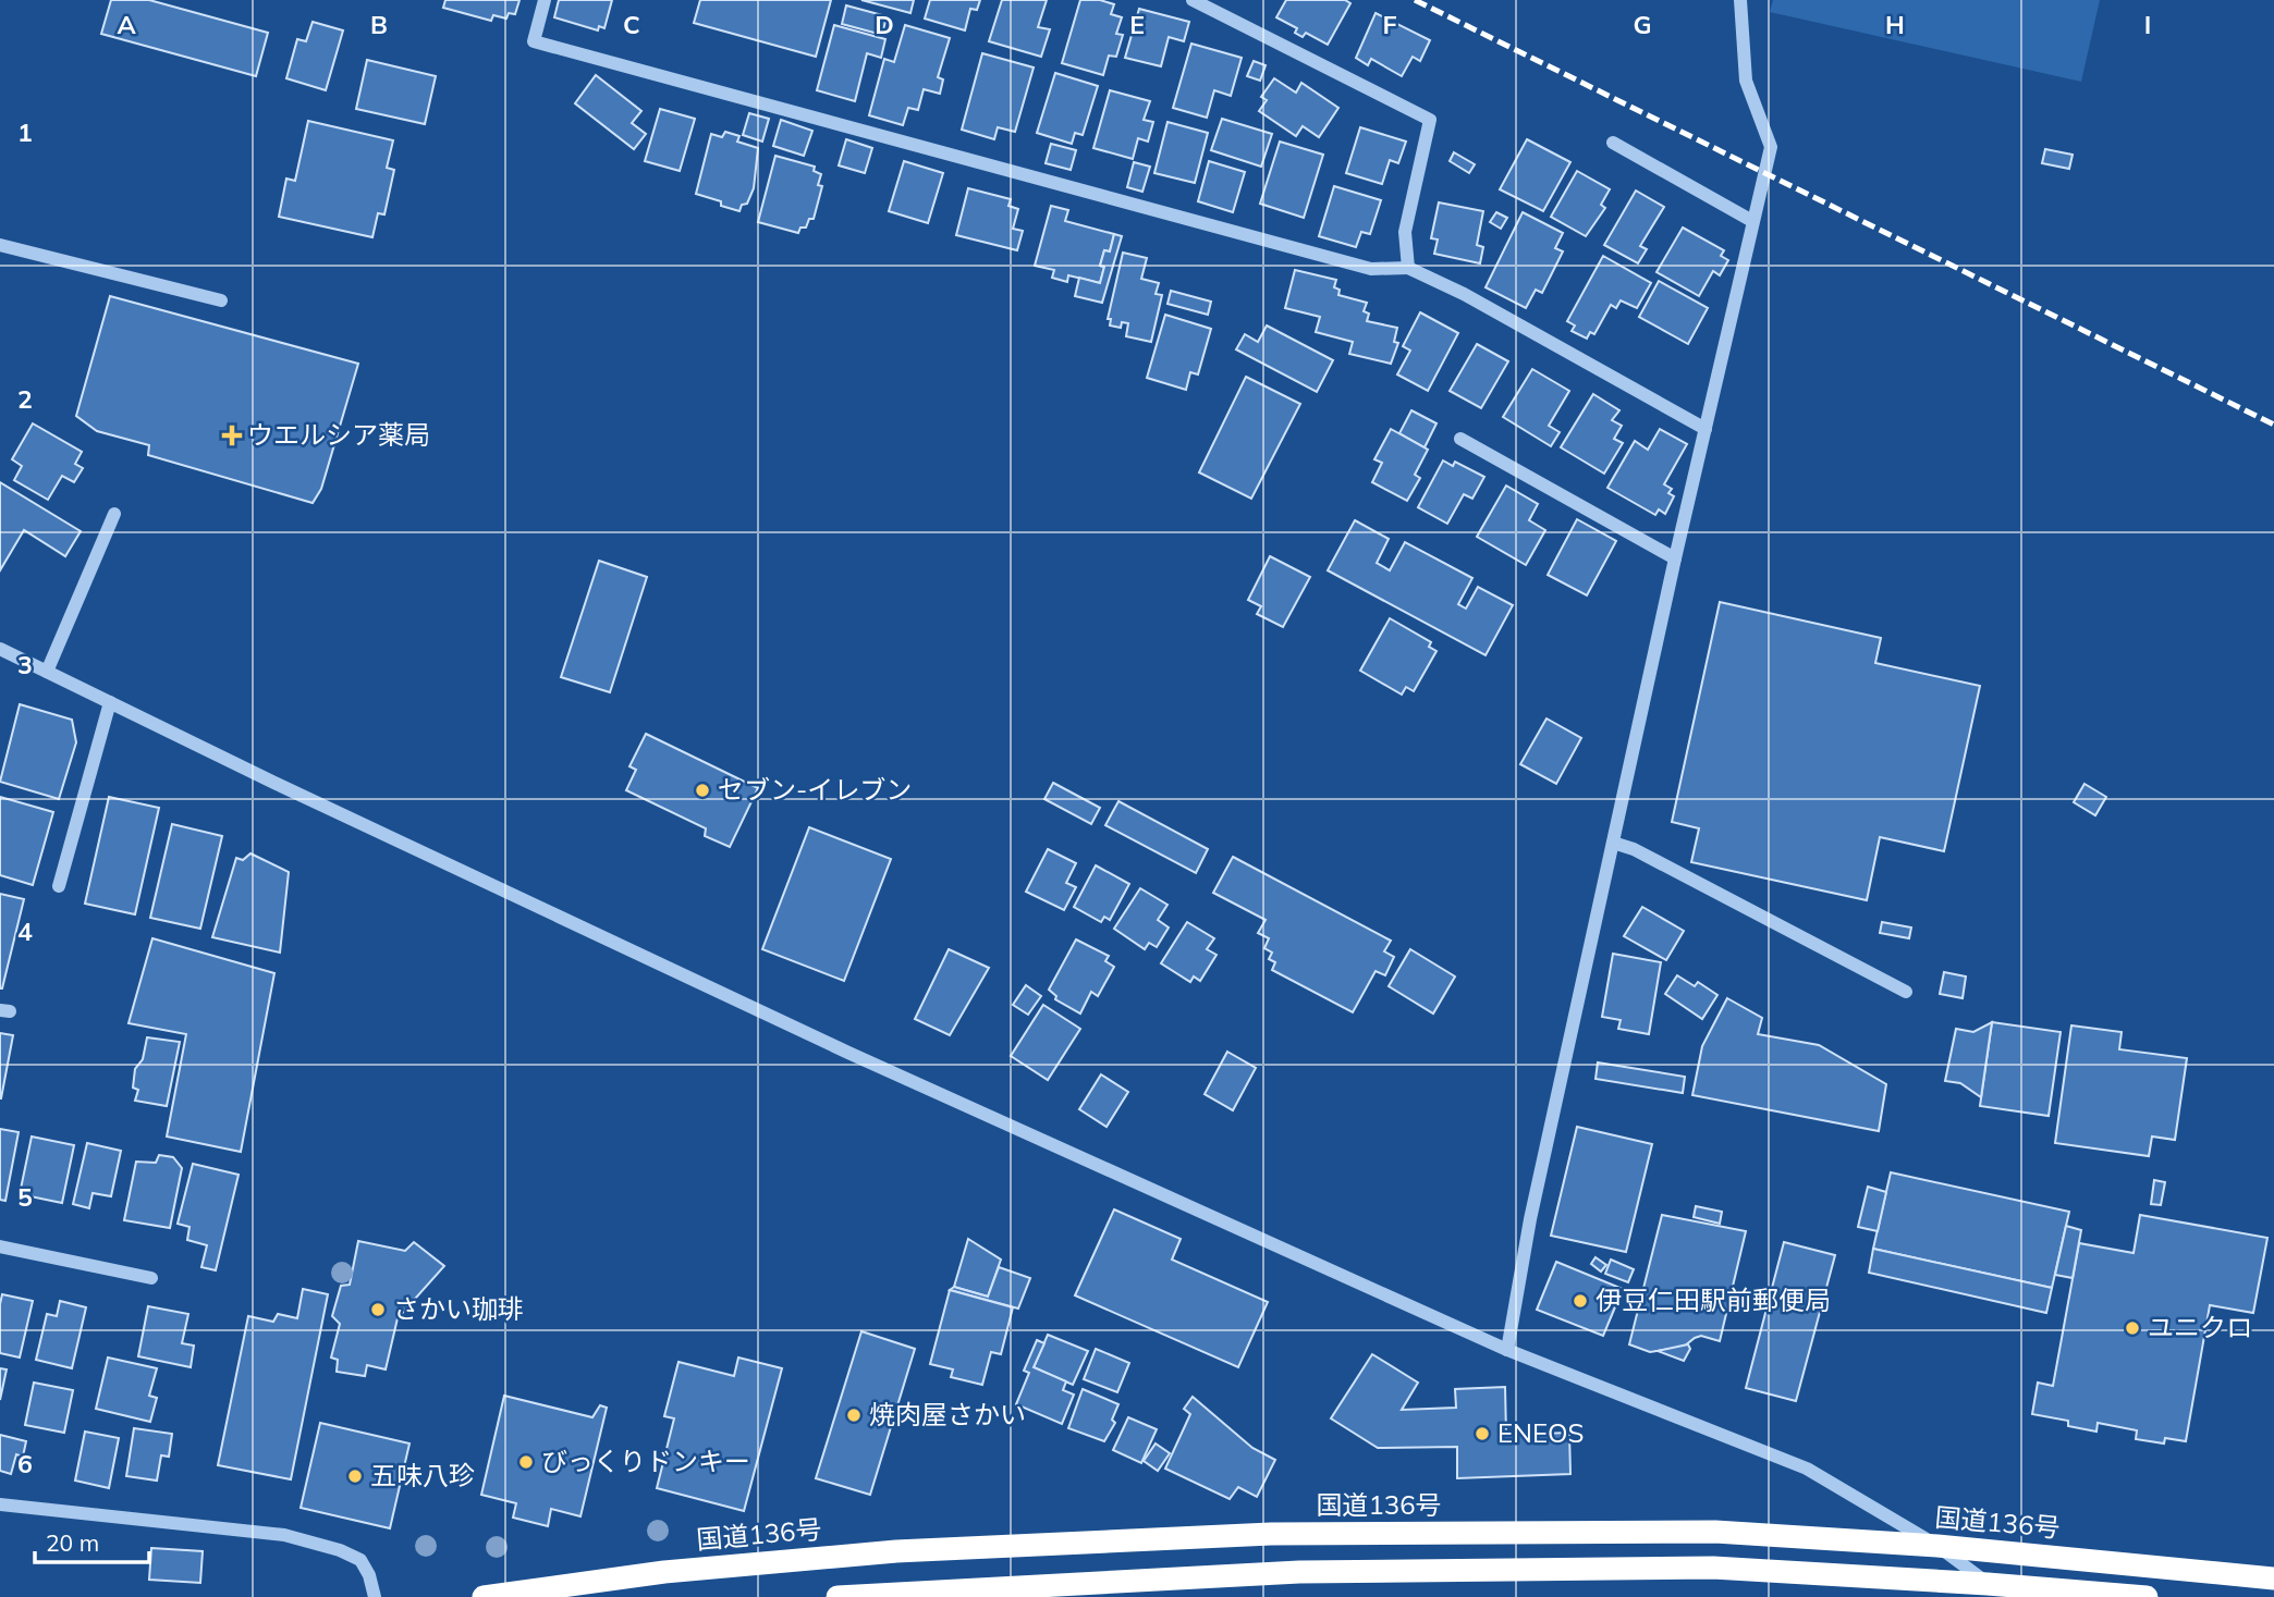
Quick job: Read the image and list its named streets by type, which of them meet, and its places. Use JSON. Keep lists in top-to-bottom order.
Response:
{
  "streets": {
    "highway": ["国道136号"]
  },
  "places": {
    "health": ["ウエルシア薬局"],
    "other": [
      "セブン-イレブン",
      "伊豆仁田駅前郵便局",
      "さかい珈琲",
      "ユニクロ",
      "焼肉屋さかい",
      "ENEOS",
      "びっくりドンキー",
      "五味八珍"
    ]
  },
  "scale_bar": "20 m",
  "grid": {
    "columns": [
      "A",
      "B",
      "C",
      "D",
      "E",
      "F",
      "G",
      "H",
      "I"
    ],
    "rows": [
      "1",
      "2",
      "3",
      "4",
      "5",
      "6"
    ]
  }
}
